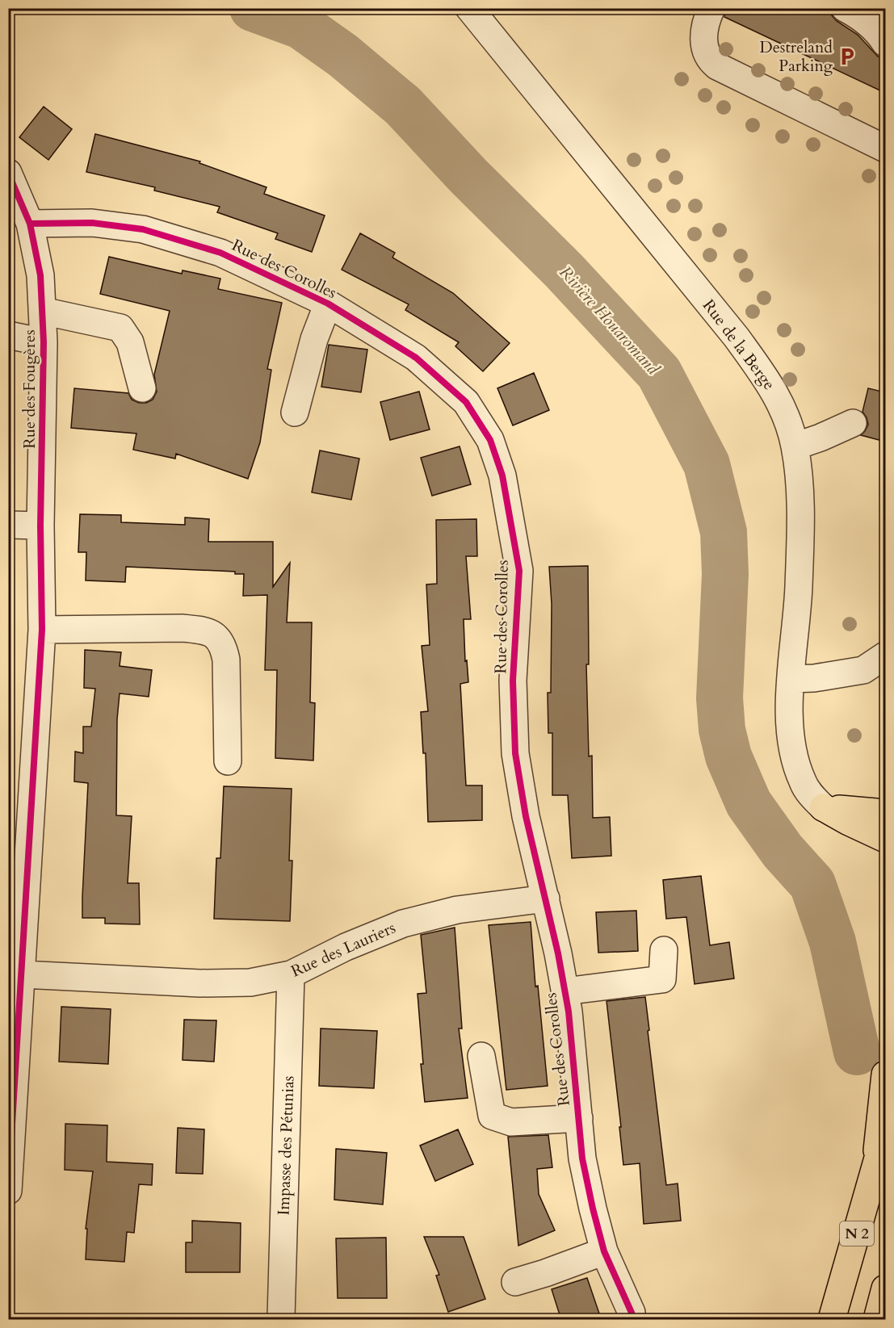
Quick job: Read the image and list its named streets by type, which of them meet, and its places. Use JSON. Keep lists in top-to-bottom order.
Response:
{
  "streets": {
    "highway": ["N 2"],
    "street": [
      "Rue des Corolles",
      "Rue de la Berge",
      "Rue des Fougères",
      "Rue des Lauriers",
      "Impasse des Pétunias"
    ]
  },
  "crossings": [
    ["Rue des Corolles", "Rue des Fougères"],
    ["Rue des Corolles", "Rue des Lauriers"],
    ["Rue des Fougères", "Rue des Lauriers"],
    ["Rue des Lauriers", "Impasse des Pétunias"]
  ],
  "water": ["Rivière Houaromand"],
  "places": {
    "parking": ["Destreland Parking"]
  }
}
